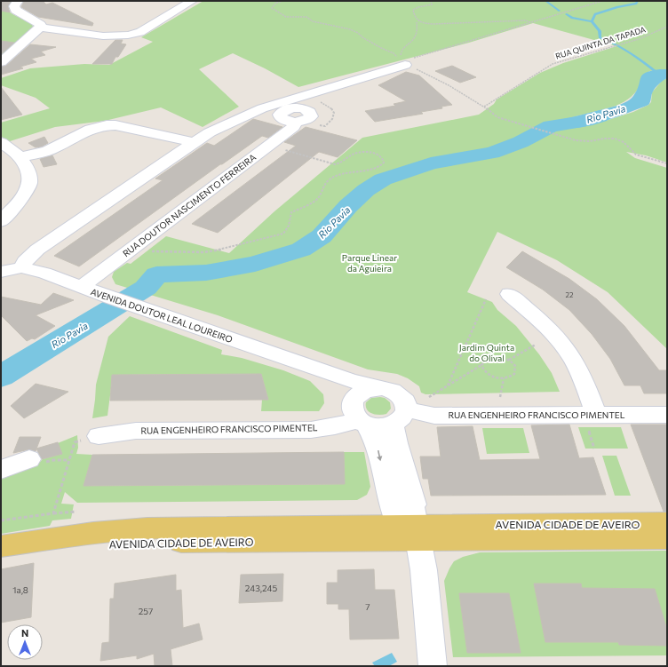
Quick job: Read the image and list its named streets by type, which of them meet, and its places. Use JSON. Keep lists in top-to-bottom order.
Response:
{
  "streets": {
    "main road": ["AVENIDA CIDADE DE AVEIRO"],
    "street": ["RUA DOUTOR NASCIMENTO FERREIRA", "AVENIDA DOUTOR LEAL LOUREIRO", "RUA ENGENHEIRO FRANCISCO PIMENTEL"],
    "path": ["RUA QUINTA DA TAPADA"]
  },
  "crossings": [
    ["RUA DOUTOR NASCIMENTO FERREIRA", "AVENIDA DOUTOR LEAL LOUREIRO"],
    ["AVENIDA DOUTOR LEAL LOUREIRO", "RUA ENGENHEIRO FRANCISCO PIMENTEL"],
    ["AVENIDA DOUTOR LEAL LOUREIRO", "AVENIDA CIDADE DE AVEIRO"]
  ],
  "water": ["Rio Pavia"],
  "parks": ["Parque Linear da Aguieira", "Jardim Quinta do Olival"],
  "house_numbers": [
    "22",
    "243,245",
    "1a,8",
    "7",
    "257"
  ],
  "north": "top"
}
